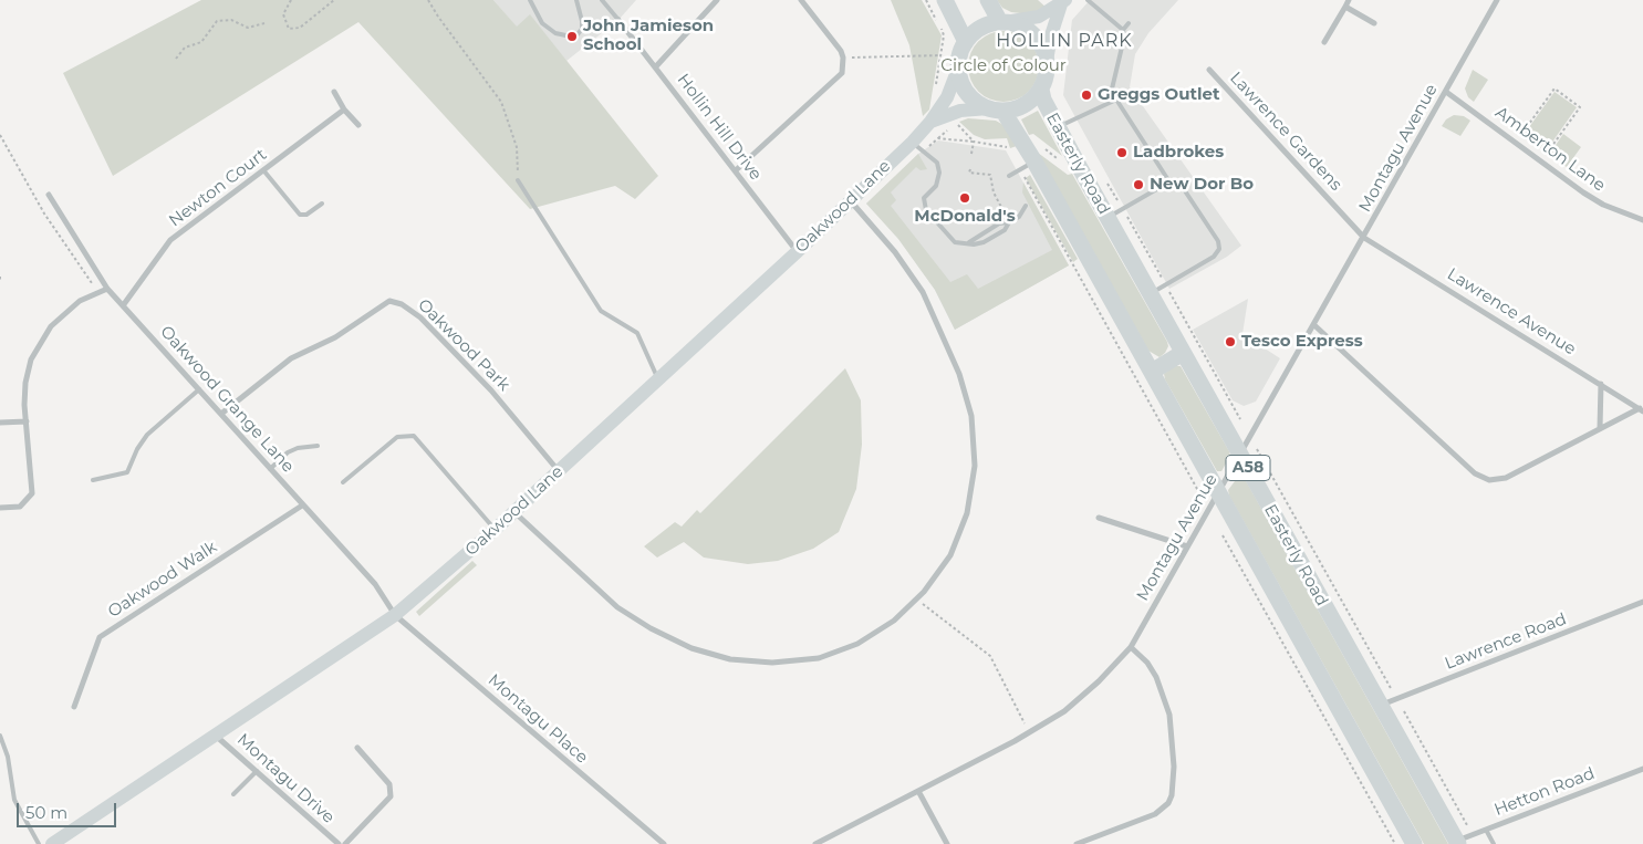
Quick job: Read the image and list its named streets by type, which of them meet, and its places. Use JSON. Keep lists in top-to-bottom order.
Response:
{
  "streets": {
    "main road": ["Easterly Road", "A58"],
    "street": [
      "Hollin Hill Drive",
      "Lawrence Gardens",
      "Montagu Avenue",
      "Amberton Lane",
      "Newton Court",
      "Oakwood Lane",
      "Lawrence Avenue",
      "Oakwood Park",
      "Oakwood Grange Lane",
      "Oakwood Walk",
      "Lawrence Road",
      "Montagu Place",
      "Montagu Drive",
      "Hetton Road"
    ]
  },
  "crossings": [
    ["Hollin Hill Drive", "Oakwood Lane"],
    ["Lawrence Gardens", "Montagu Avenue"],
    ["Lawrence Gardens", "Lawrence Avenue"],
    ["Montagu Avenue", "Amberton Lane"],
    ["Montagu Avenue", "Easterly Road"],
    ["Montagu Avenue", "Lawrence Avenue"],
    ["Montagu Avenue", "A58"],
    ["Easterly Road", "Oakwood Lane"],
    ["Easterly Road", "A58"],
    ["Easterly Road", "Lawrence Road"],
    ["Easterly Road", "Hetton Road"],
    ["Newton Court", "Oakwood Grange Lane"],
    ["Oakwood Lane", "Oakwood Park"],
    ["Oakwood Lane", "Oakwood Grange Lane"],
    ["Oakwood Lane", "A58"],
    ["Oakwood Lane", "Montagu Place"],
    ["Oakwood Lane", "Montagu Drive"],
    ["Oakwood Park", "Oakwood Grange Lane"],
    ["Oakwood Grange Lane", "Oakwood Walk"],
    ["Oakwood Grange Lane", "Montagu Place"]
  ],
  "districts": ["HOLLIN PARK"],
  "parks": ["Circle of Colour"],
  "places": [
    "John Jamieson School",
    "Greggs Outlet",
    "Ladbrokes",
    "New Dor Bo",
    "McDonald's",
    "Tesco Express"
  ],
  "scale_bar": "50 m"
}
